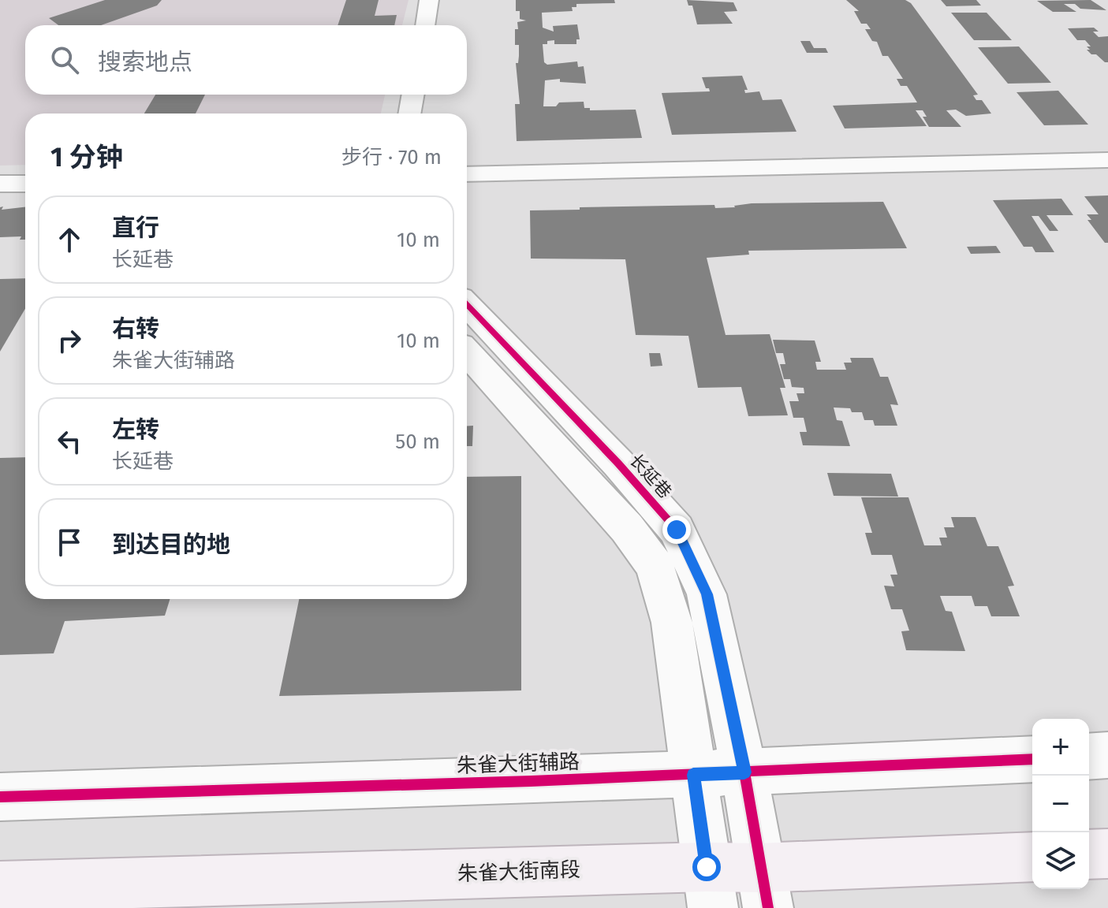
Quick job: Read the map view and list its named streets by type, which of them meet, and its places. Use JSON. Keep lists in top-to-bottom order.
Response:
{
  "streets": {
    "main road": ["朱雀大街南段"],
    "street": ["长延巷", "朱雀大街辅路"]
  },
  "crossings": [
    ["长延巷", "朱雀大街辅路"],
    ["长延巷", "朱雀大街南段"]
  ],
  "page": {
    "search": "搜索地点",
    "heading": ["1 分钟", "步行 · 70 m"],
    "list": [
      ["直行", "长延巷", "10 m"],
      ["右转", "朱雀大街辅路", "10 m"],
      ["左转", "长延巷", "50 m"],
      "到达目的地"
    ],
    "map_buttons": ["+", "−"]
  }
}
